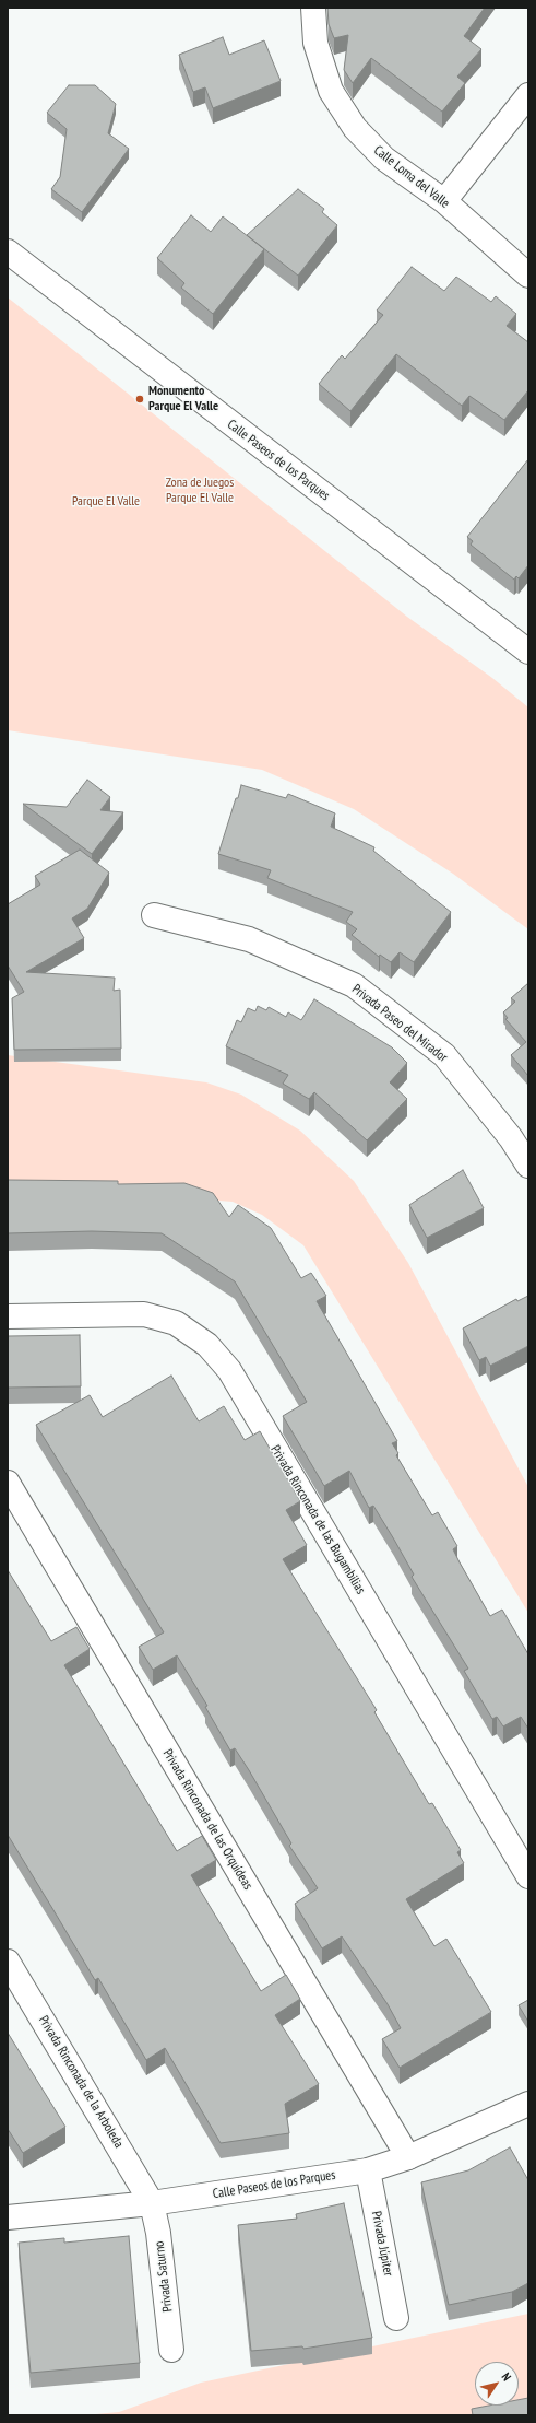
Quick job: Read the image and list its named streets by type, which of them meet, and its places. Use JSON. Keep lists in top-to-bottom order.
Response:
{
  "streets": {
    "street": [
      "Calle Loma del Valle",
      "Calle Paseos de los Parques",
      "Privada Paseo del Mirador",
      "Privada Rinconada de las Bugambilias",
      "Privada Rinconada de las Orquídeas",
      "Privada Rinconada de la Arboleda",
      "Privada Júpiter",
      "Privada Saturno"
    ]
  },
  "crossings": [
    ["Calle Paseos de los Parques", "Privada Rinconada de las Orquídeas"],
    ["Calle Paseos de los Parques", "Privada Rinconada de la Arboleda"],
    ["Calle Paseos de los Parques", "Privada Júpiter"],
    ["Calle Paseos de los Parques", "Privada Saturno"],
    ["Privada Rinconada de la Arboleda", "Privada Saturno"]
  ],
  "parks": ["Zona de Juegos Parque El Valle", "Parque El Valle"],
  "places": ["Monumento Parque El Valle"],
  "north": "top right"
}
